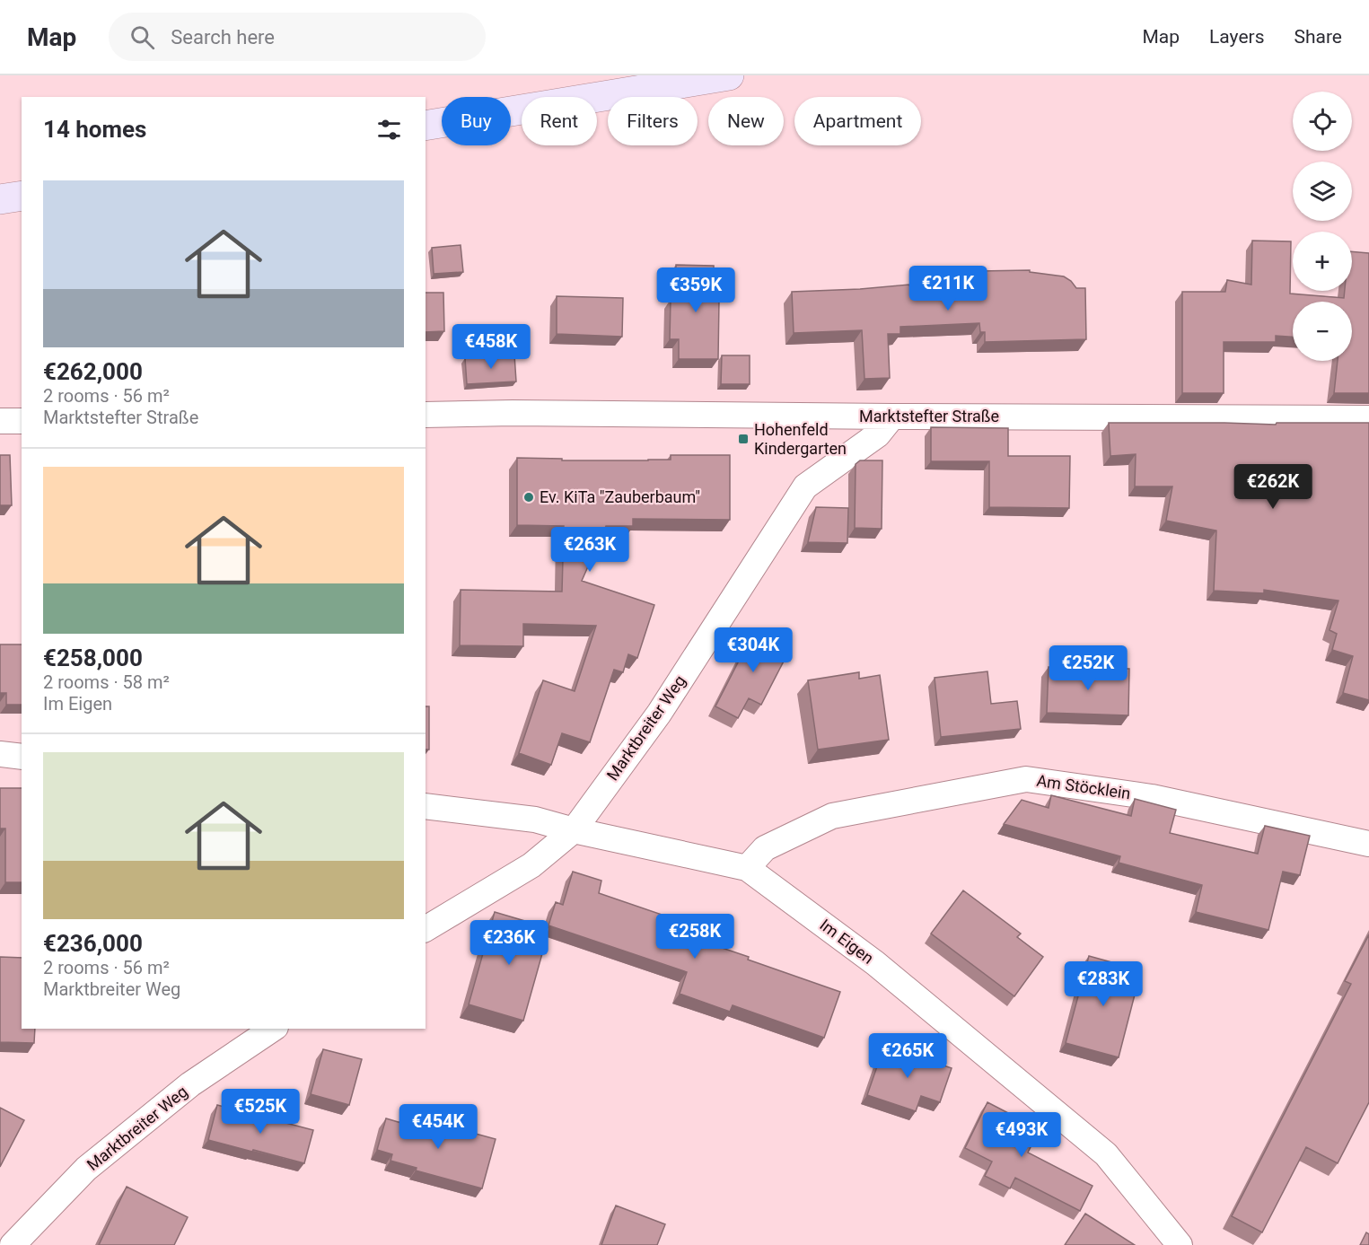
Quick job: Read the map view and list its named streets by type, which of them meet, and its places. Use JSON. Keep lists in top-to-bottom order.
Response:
{
  "streets": {
    "street": [
      "Marktstefter Straße",
      "Marktbreiter Weg",
      "Am Stöcklein",
      "Im Eigen"
    ]
  },
  "crossings": [
    ["Marktstefter Straße", "Marktbreiter Weg"],
    ["Marktbreiter Weg", "Im Eigen"],
    ["Am Stöcklein", "Im Eigen"]
  ],
  "places": {
    "transit": ["Hohenfeld Kindergarten"],
    "other": ["Ev. KiTa \"Zauberbaum\""]
  },
  "page": {
    "header": "Map",
    "search": "Search here",
    "nav": ["Map", "Layers", "Share"],
    "map_buttons": ["+", "−"],
    "chip": [
      "Buy",
      "Rent",
      "Filters",
      "New",
      "Apartment"
    ],
    "heading": "14 homes",
    "list": [
      {
        "name": "€262,000",
        "note": "2 rooms · 56 m² · Marktstefter Straße"
      },
      {
        "name": "€258,000",
        "note": "2 rooms · 58 m² · Im Eigen"
      },
      {
        "name": "€236,000",
        "note": "2 rooms · 56 m² · Marktbreiter Weg"
      }
    ],
    "price": [
      "€211K",
      "€359K",
      "€458K",
      "€262K",
      "€263K",
      "€304K",
      "€252K",
      "€258K",
      "€236K",
      "€283K",
      "€265K",
      "€525K",
      "€454K",
      "€493K"
    ]
  }
}
